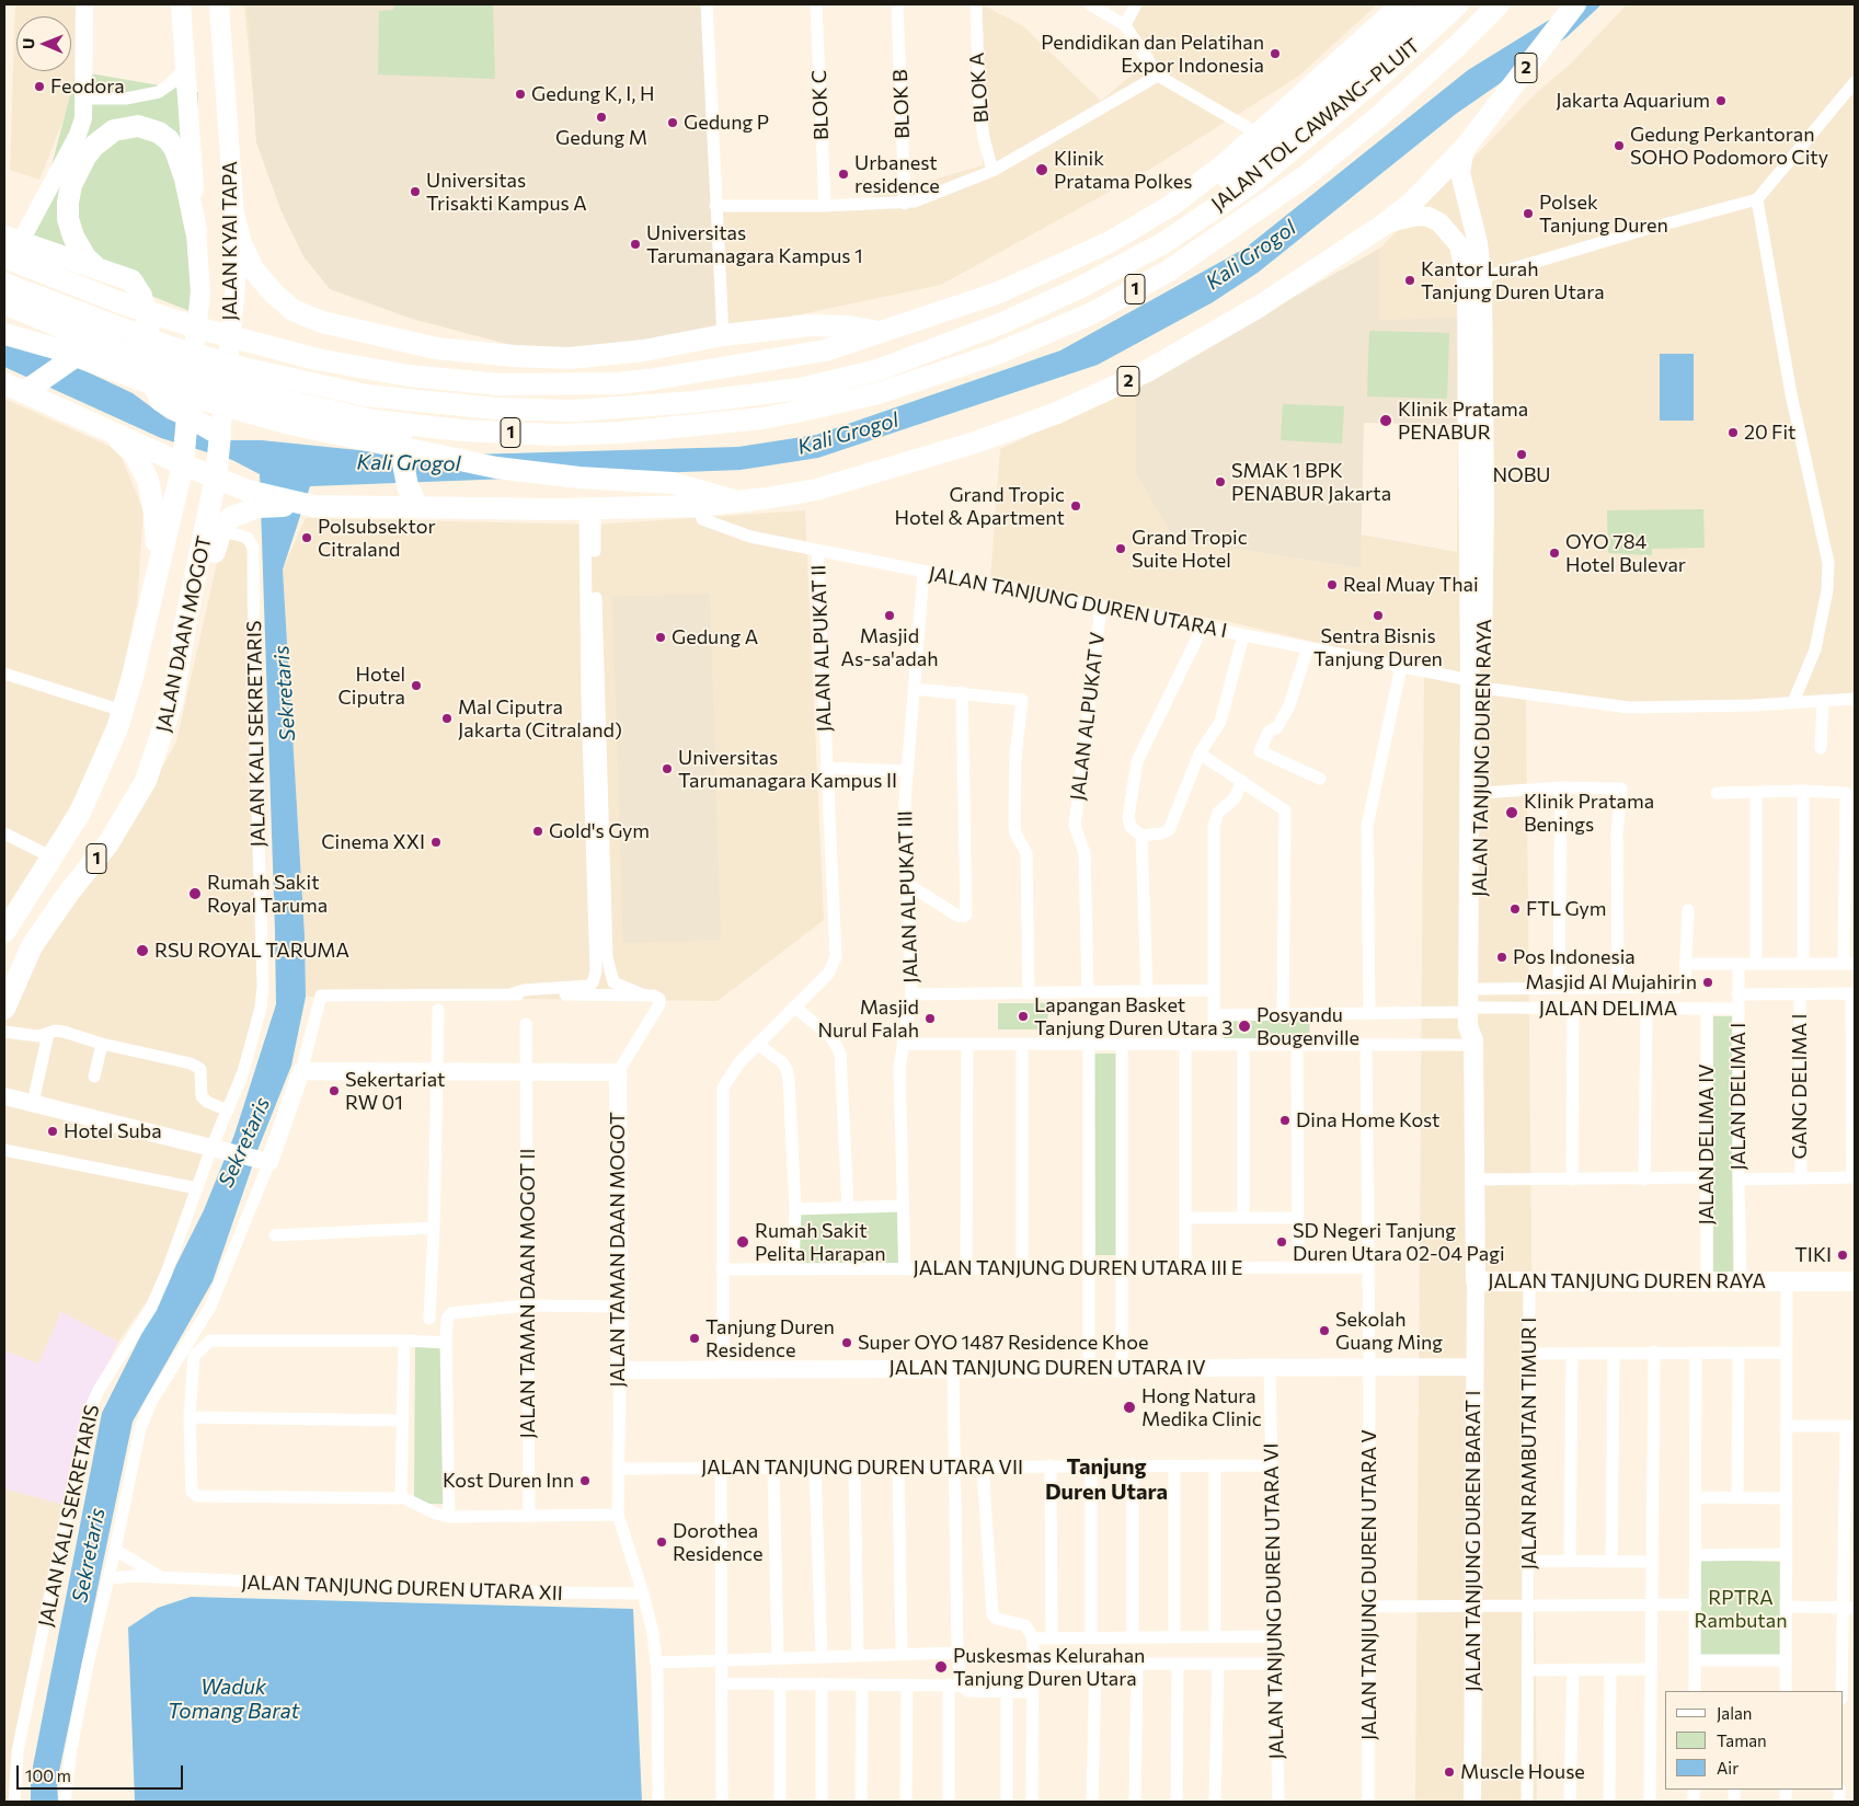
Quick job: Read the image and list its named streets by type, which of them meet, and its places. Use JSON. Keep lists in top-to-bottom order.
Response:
{
  "streets": {
    "highway": [
      "2",
      "JALAN TOL CAWANG–PLUIT",
      "JALAN KYAI TAPA",
      "1",
      "JALAN DAAN MOGOT"
    ],
    "main road": ["JALAN TANJUNG DUREN RAYA"],
    "street": [
      "BLOK A",
      "BLOK B",
      "BLOK C",
      "JALAN TANJUNG DUREN UTARA I",
      "JALAN ALPUKAT II",
      "JALAN ALPUKAT V",
      "JALAN KALI SEKRETARIS",
      "JALAN ALPUKAT III",
      "JALAN DELIMA",
      "GANG DELIMA I",
      "JALAN DELIMA I",
      "JALAN DELIMA IV",
      "JALAN TAMAN DAAN MOGOT",
      "JALAN TANJUNG DUREN UTARA III E",
      "JALAN TAMAN DAAN MOGOT II",
      "JALAN TANJUNG DUREN UTARA IV",
      "JALAN RAMBUTAN TIMUR I",
      "JALAN TANJUNG DUREN UTARA VII",
      "JALAN TANJUNG DUREN BARAT I",
      "JALAN TANJUNG DUREN UTARA V",
      "JALAN TANJUNG DUREN UTARA XII",
      "JALAN TANJUNG DUREN UTARA VI"
    ]
  },
  "crossings": [
    ["2", "JALAN TANJUNG DUREN RAYA"],
    ["JALAN KYAI TAPA", "JALAN DAAN MOGOT"],
    ["JALAN TANJUNG DUREN UTARA I", "JALAN ALPUKAT II"],
    ["JALAN TANJUNG DUREN UTARA I", "JALAN ALPUKAT V"],
    ["JALAN TANJUNG DUREN UTARA I", "JALAN TANJUNG DUREN RAYA"],
    ["JALAN TANJUNG DUREN UTARA I", "JALAN ALPUKAT III"],
    ["JALAN TANJUNG DUREN RAYA", "JALAN DELIMA"],
    ["JALAN TANJUNG DUREN RAYA", "JALAN DELIMA I"],
    ["JALAN TANJUNG DUREN RAYA", "JALAN DELIMA IV"],
    ["JALAN TANJUNG DUREN RAYA", "JALAN RAMBUTAN TIMUR I"],
    ["JALAN TANJUNG DUREN RAYA", "JALAN TANJUNG DUREN BARAT I"],
    ["JALAN ALPUKAT III", "JALAN TANJUNG DUREN UTARA III E"],
    ["JALAN DELIMA", "JALAN DELIMA I"],
    ["JALAN DELIMA", "JALAN DELIMA IV"],
    ["JALAN TAMAN DAAN MOGOT", "JALAN TANJUNG DUREN UTARA IV"],
    ["JALAN TAMAN DAAN MOGOT", "JALAN TANJUNG DUREN UTARA VII"],
    ["JALAN TAMAN DAAN MOGOT", "JALAN TANJUNG DUREN UTARA XII"],
    ["JALAN TANJUNG DUREN UTARA III E", "JALAN TANJUNG DUREN UTARA V"],
    ["JALAN TANJUNG DUREN UTARA IV", "JALAN TANJUNG DUREN BARAT I"],
    ["JALAN TANJUNG DUREN UTARA IV", "JALAN TANJUNG DUREN UTARA V"],
    ["JALAN TANJUNG DUREN UTARA IV", "JALAN TANJUNG DUREN UTARA VI"],
    ["JALAN TANJUNG DUREN UTARA VII", "JALAN TANJUNG DUREN UTARA VI"]
  ],
  "districts": ["Tanjung Duren Utara"],
  "water": ["Kali Grogol", "Sekretaris", "Waduk Tomang Barat"],
  "parks": ["RPTRA Rambutan"],
  "places": [
    "Pendidikan dan Pelatihan Expor Indonesia",
    "Feodora",
    "Gedung K, I, H",
    "Jakarta Aquarium",
    "Gedung M",
    "Gedung P",
    "Gedung Perkantoran SOHO Podomoro City",
    "Klinik Pratama Polkes",
    "Urbanest residence",
    "Universitas Trisakti Kampus A",
    "Polsek Tanjung Duren",
    "Universitas Tarumanagara Kampus 1",
    "Kantor Lurah Tanjung Duren Utara",
    "Klinik Pratama PENABUR",
    "20 Fit",
    "NOBU",
    "SMAK 1 BPK PENABUR Jakarta",
    "Grand Tropic Hotel & Apartment",
    "Polsubsektor Citraland",
    "Grand Tropic Suite Hotel",
    "OYO 784 Hotel Bulevar",
    "Real Muay Thai",
    "Masjid As-sa'adah",
    "Sentra Bisnis Tanjung Duren",
    "Gedung A",
    "Hotel Ciputra",
    "Mal Ciputra Jakarta (Citraland)",
    "Universitas Tarumanagara Kampus II",
    "Klinik Pratama Benings",
    "Gold's Gym",
    "Cinema XXI",
    "Rumah Sakit Royal Taruma",
    "FTL Gym",
    "RSU ROYAL TARUMA",
    "Pos Indonesia",
    "Masjid Al Mujahirin",
    "Lapangan Basket Tanjung Duren Utara 3",
    "Masjid Nurul Falah",
    "Posyandu Bougenville",
    "Sekertariat RW 01",
    "Dina Home Kost",
    "Hotel Suba",
    "Rumah Sakit Pelita Harapan",
    "SD Negeri Tanjung Duren Utara 02-04 Pagi",
    "TIKI",
    "Sekolah Guang Ming",
    "Tanjung Duren Residence",
    "Super OYO 1487 Residence Khoe",
    "Hong Natura Medika Clinic",
    "Kost Duren Inn",
    "Dorothea Residence",
    "Puskesmas Kelurahan Tanjung Duren Utara",
    "Muscle House"
  ],
  "legend": ["Jalan", "Taman", "Air"],
  "scale_bar": "100 m",
  "north": "left"
}
